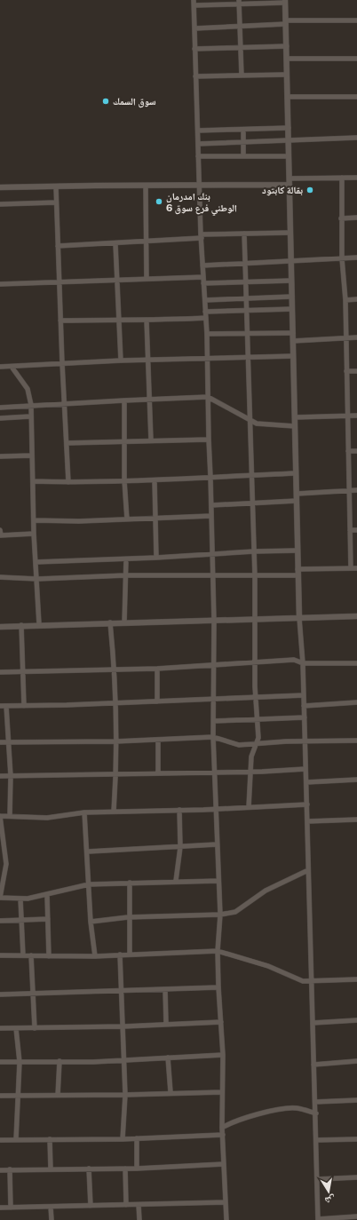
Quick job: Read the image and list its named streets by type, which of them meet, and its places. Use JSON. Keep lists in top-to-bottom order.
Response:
{
  "places": ["سوق السمك", "بقالة كابتود", "بنك امدرمان الوطني فرع سوق 6"],
  "north": "bottom"
}
